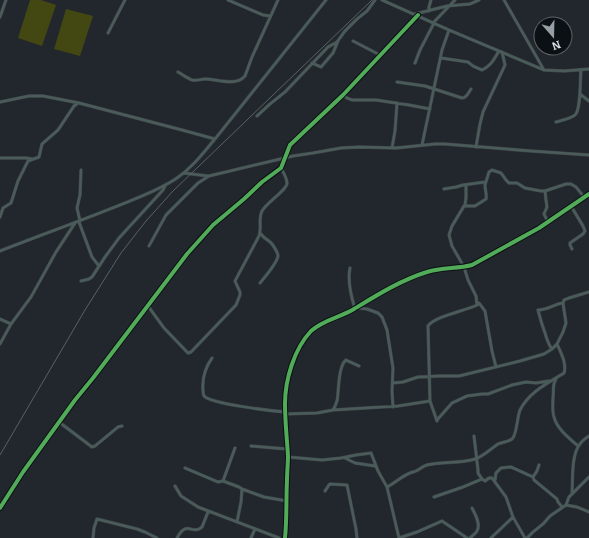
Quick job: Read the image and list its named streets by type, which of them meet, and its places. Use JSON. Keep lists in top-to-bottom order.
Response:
{
  "north": "bottom"
}
